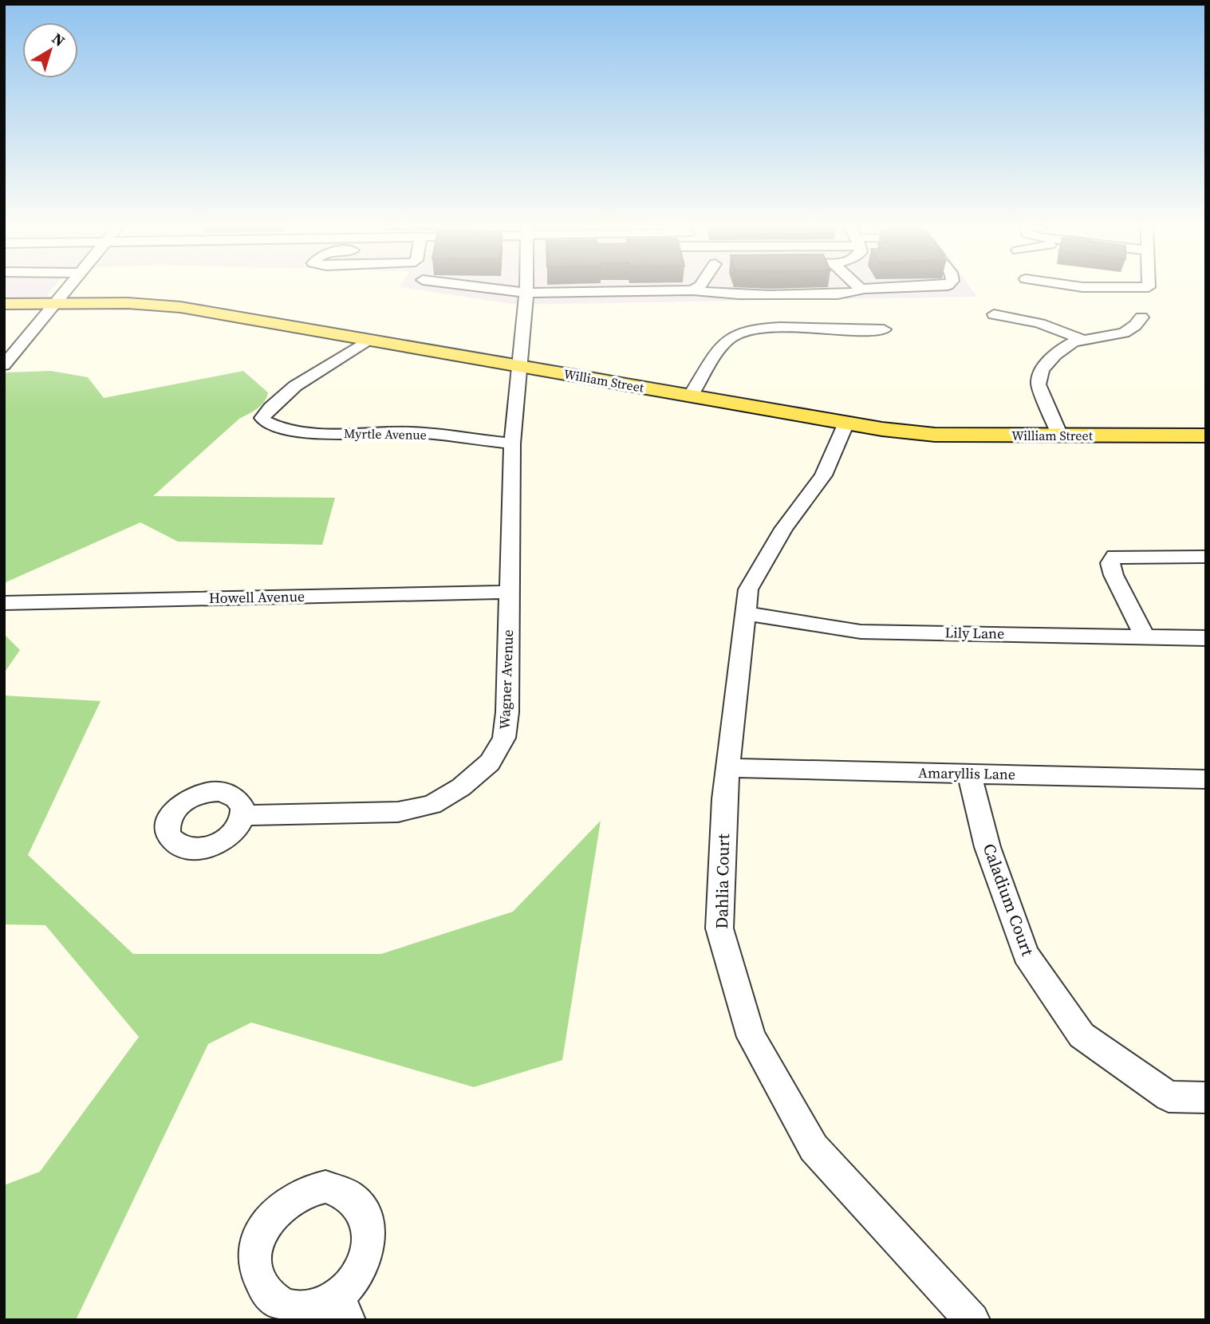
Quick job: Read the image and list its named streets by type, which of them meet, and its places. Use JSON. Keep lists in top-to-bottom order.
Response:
{
  "streets": {
    "main road": ["William Street"],
    "street": [
      "Myrtle Avenue",
      "Howell Avenue",
      "Lily Lane",
      "Wagner Avenue",
      "Amaryllis Lane",
      "Dahlia Court",
      "Caladium Court"
    ]
  },
  "crossings": [
    ["William Street", "Myrtle Avenue"],
    ["William Street", "Wagner Avenue"],
    ["William Street", "Dahlia Court"],
    ["Myrtle Avenue", "Wagner Avenue"],
    ["Howell Avenue", "Wagner Avenue"],
    ["Lily Lane", "Dahlia Court"],
    ["Amaryllis Lane", "Dahlia Court"],
    ["Amaryllis Lane", "Caladium Court"]
  ],
  "north": "top right"
}
